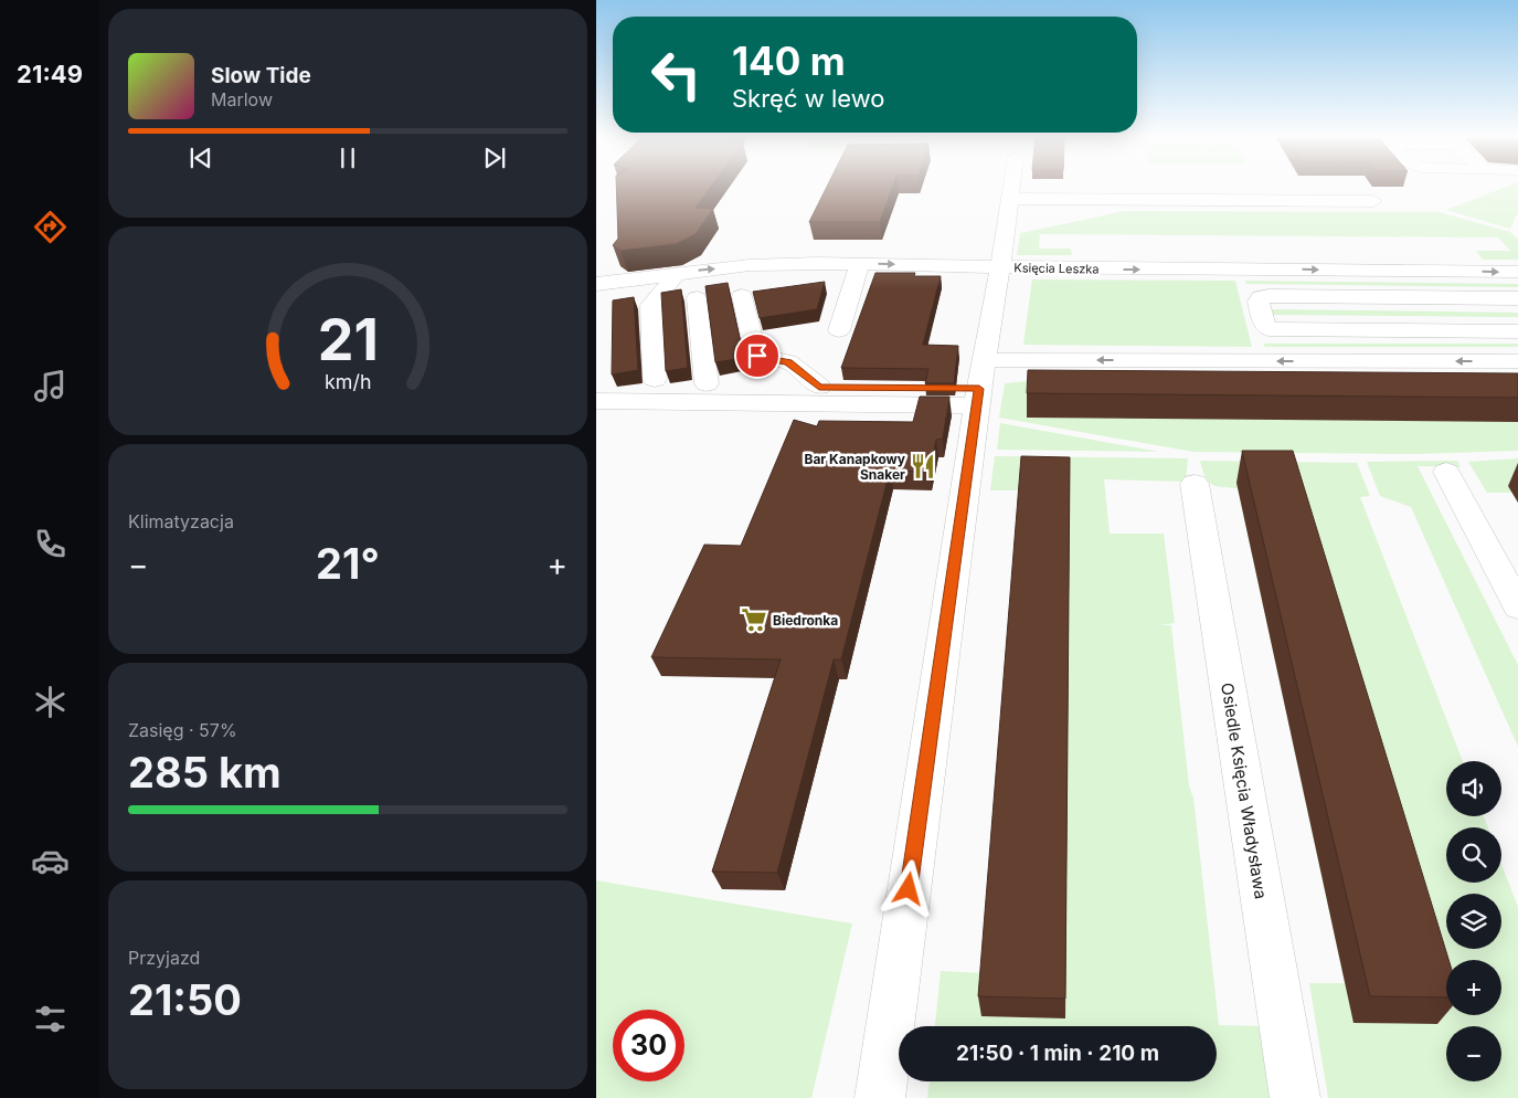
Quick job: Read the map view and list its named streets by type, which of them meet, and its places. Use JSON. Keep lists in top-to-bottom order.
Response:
{
  "streets": {
    "street": ["Księcia Leszka", "Osiedle Księcia Władysława"]
  },
  "places": {
    "restaurant": ["Bar Kanapkowy Snaker"],
    "supermarket": ["Biedronka"]
  },
  "page": {
    "tabs": "21:49",
    "turn": ["140 m", "Skręć w lewo"],
    "song": ["Slow Tide", "Marlow"],
    "tile": [
      "Klimatyzacja",
      ["Zasięg · 57%", "285 km"],
      ["Przyjazd", "21:50"]
    ],
    "heat": ["−", "21°", "+"],
    "map_buttons": ["+", "−"],
    "limit": "30",
    "trip": "21:50 · 1 min · 210 m",
    "gauge": ["21", "km/h"]
  }
}
